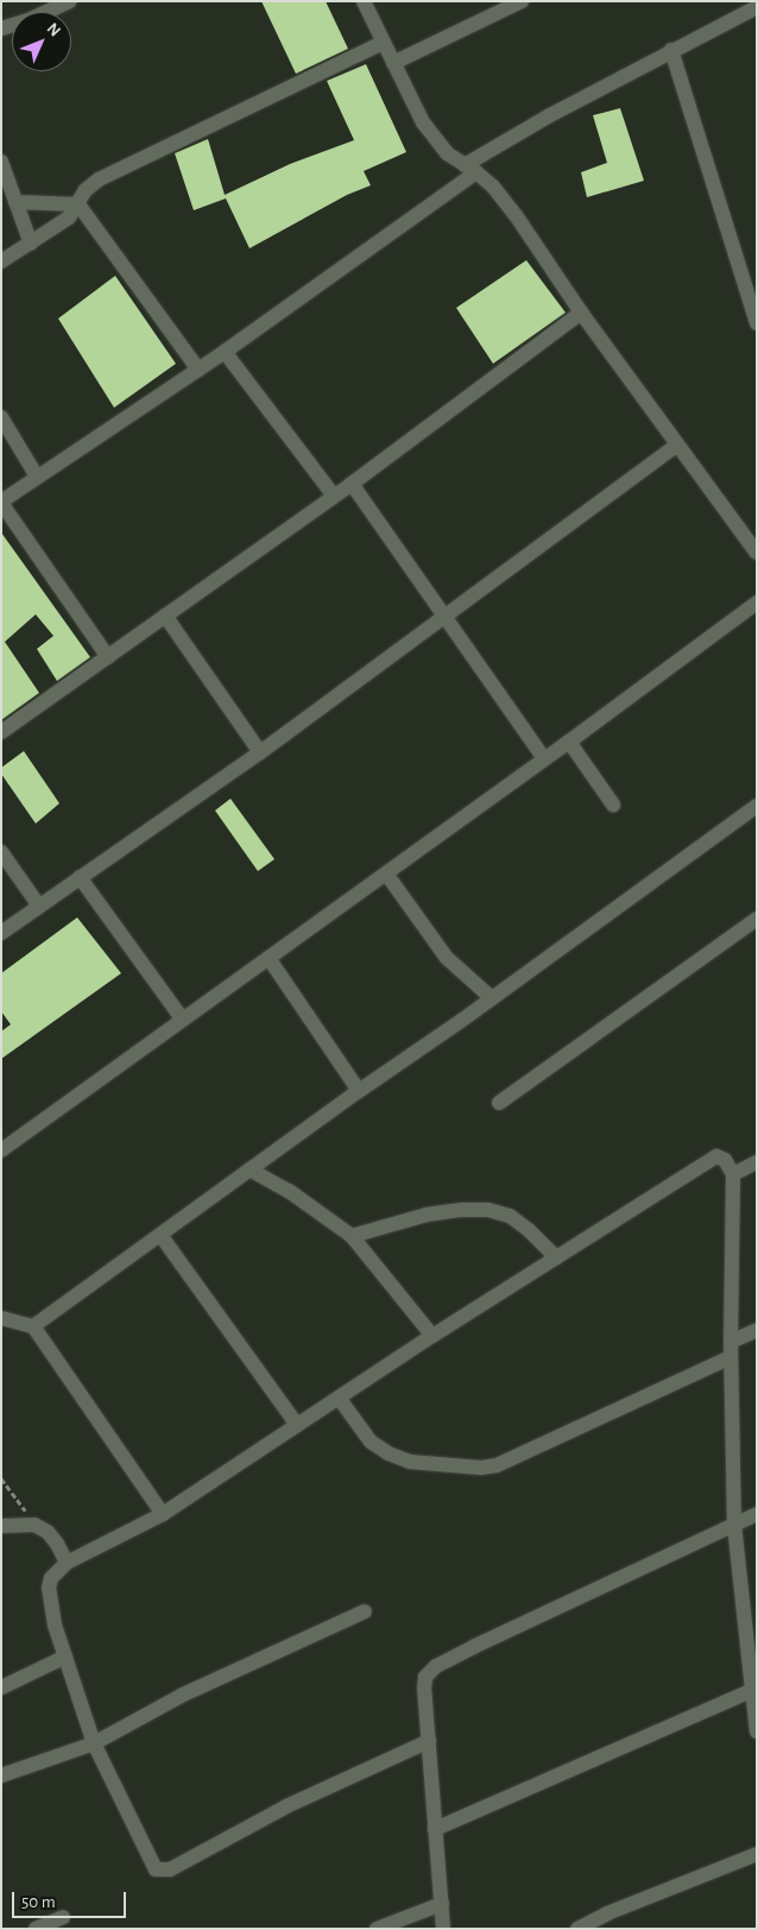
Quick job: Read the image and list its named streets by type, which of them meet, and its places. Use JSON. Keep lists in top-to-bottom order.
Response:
{
  "scale_bar": "50 m",
  "north": "top right"
}
